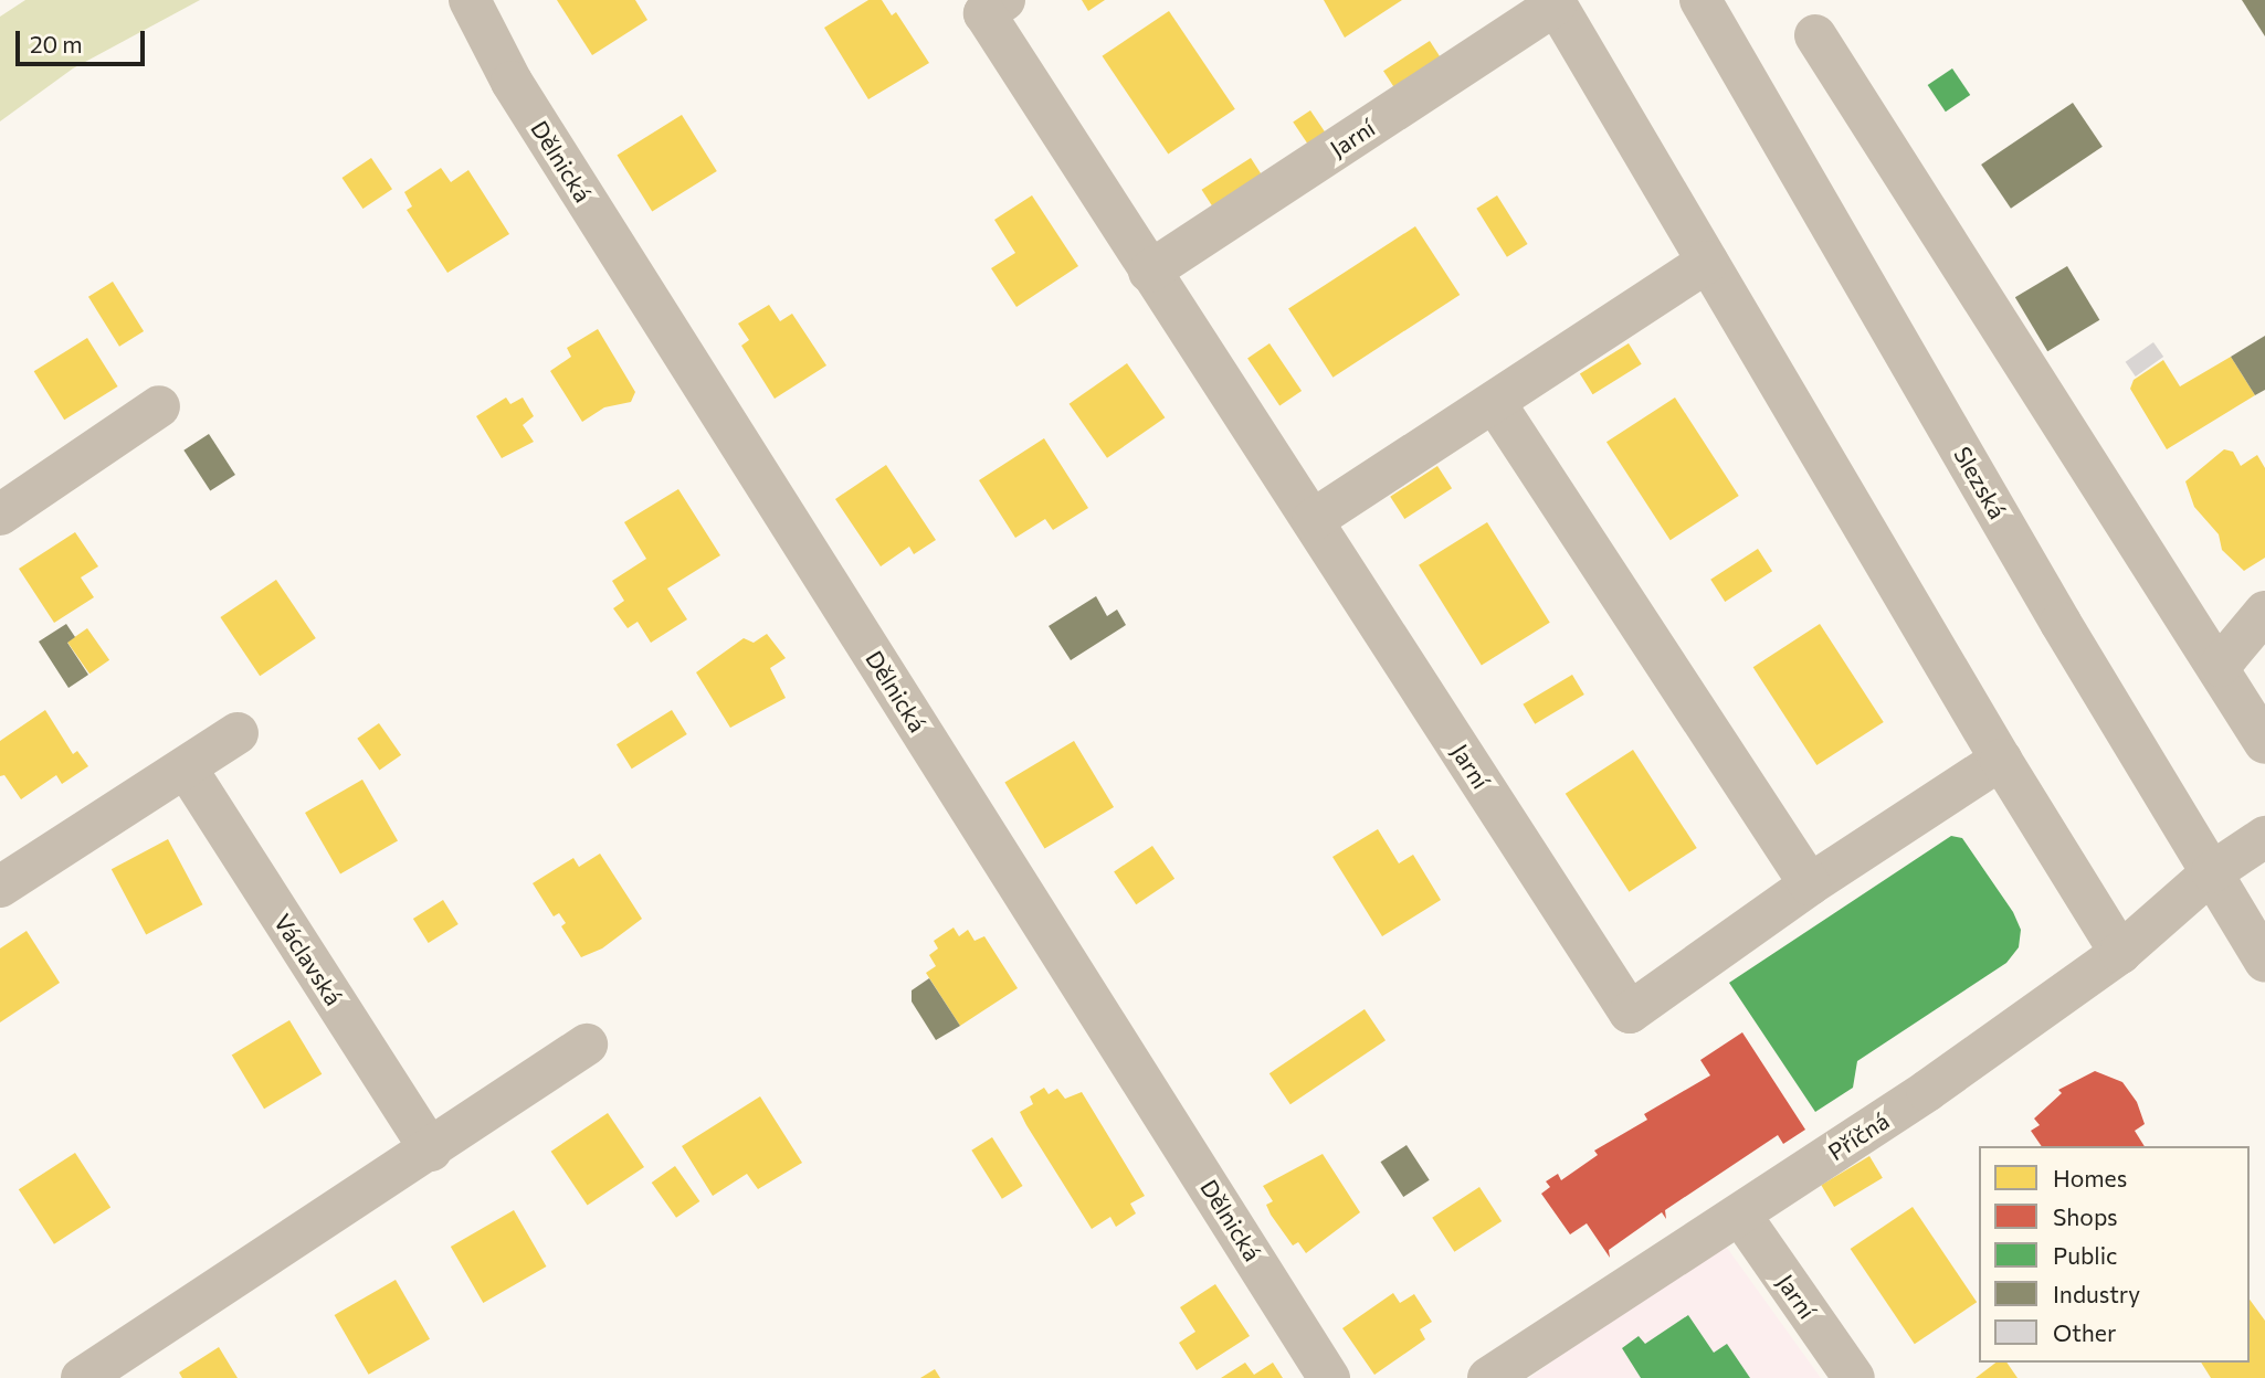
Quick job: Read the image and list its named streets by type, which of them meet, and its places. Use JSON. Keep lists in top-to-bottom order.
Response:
{
  "streets": {
    "street": [
      "Jarní",
      "Dělnická",
      "Slezská",
      "Václavská",
      "Příčná"
    ]
  },
  "crossings": [
    ["Jarní", "Příčná"],
    ["Slezská", "Příčná"]
  ],
  "legend": [
    "Homes",
    "Shops",
    "Public",
    "Industry",
    "Other"
  ],
  "scale_bar": "20 m"
}
